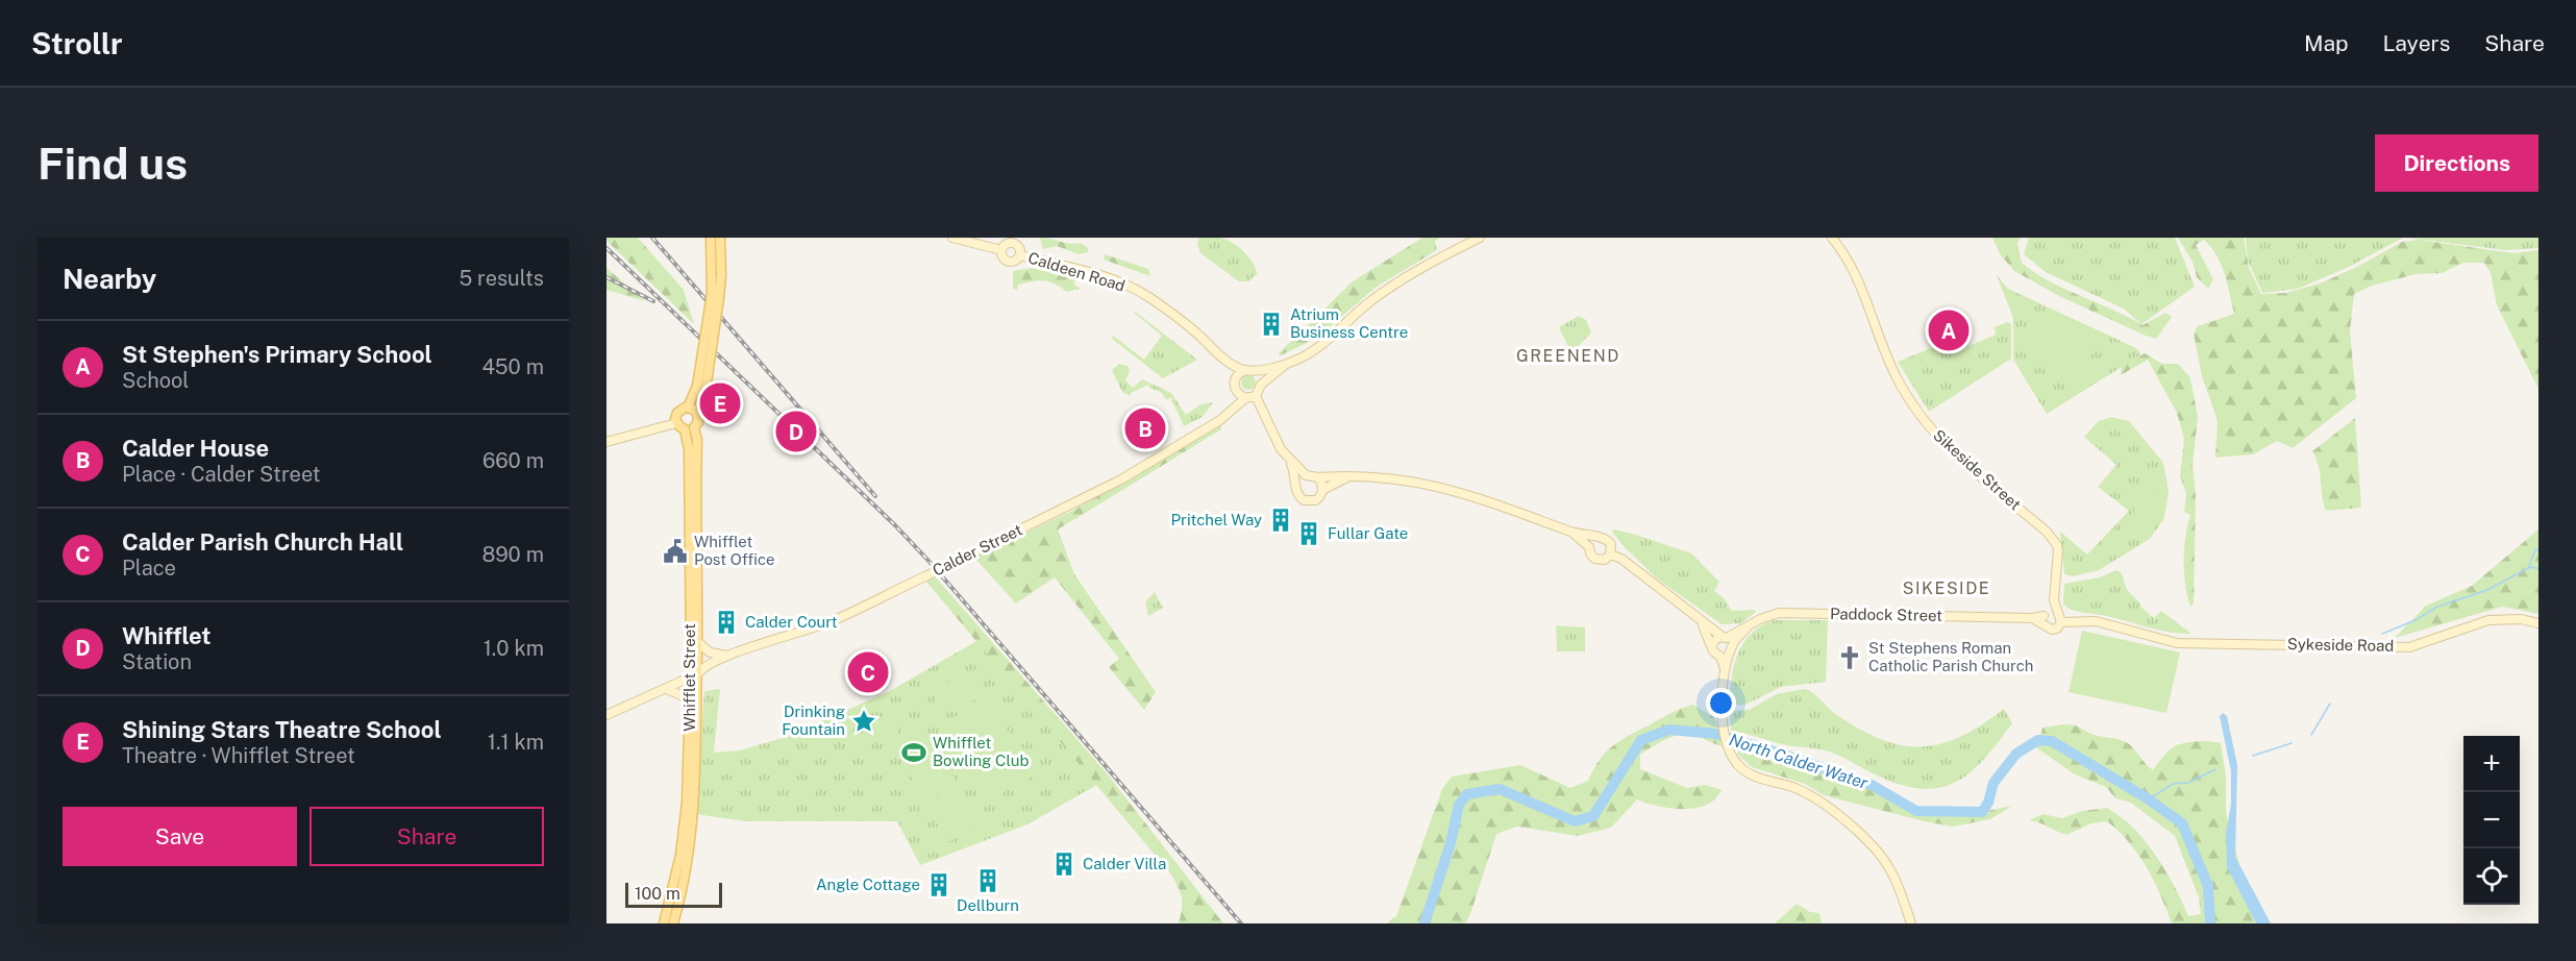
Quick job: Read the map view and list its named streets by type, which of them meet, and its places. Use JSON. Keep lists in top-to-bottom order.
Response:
{
  "streets": {
    "main road": ["Whifflet Street"],
    "street": [
      "Caldeen Road",
      "Sikeside Street",
      "Calder Street",
      "Paddock Street",
      "Sykeside Road"
    ]
  },
  "crossings": [
    ["Caldeen Road", "Calder Street"],
    ["Sikeside Street", "Paddock Street"],
    ["Calder Street", "Whifflet Street"],
    ["Paddock Street", "Sykeside Road"]
  ],
  "districts": ["GREENEND", "SIKESIDE"],
  "water": ["North Calder Water"],
  "places": {
    "building": [
      "Atrium Business Centre",
      "Pritchel Way",
      "Fullar Gate",
      "Calder Court",
      "Calder Villa",
      "Dellburn",
      "Angle Cottage"
    ],
    "public building": ["Whifflet Post Office"],
    "church": ["St Stephens Roman Catholic Parish Church"],
    "place": ["Drinking Fountain"],
    "sports": ["Whifflet Bowling Club"]
  },
  "scale_bar": "100 m",
  "page": {
    "header": "Strollr",
    "nav": ["Map", "Layers", "Share"],
    "buttons": [
      "Directions",
      ["Save", "Share"]
    ],
    "title": "Find us",
    "heading": ["Nearby", "5 results"],
    "pins": [
      "A",
      "E",
      "B",
      "D",
      "C"
    ],
    "list": [
      {
        "mark": "A",
        "name": "St Stephen's Primary School",
        "note": "School",
        "value": "450 m"
      },
      {
        "mark": "B",
        "name": "Calder House",
        "note": "Place · Calder Street",
        "value": "660 m"
      },
      {
        "mark": "C",
        "name": "Calder Parish Church Hall",
        "note": "Place",
        "value": "890 m"
      },
      {
        "mark": "D",
        "name": "Whifflet",
        "note": "Station",
        "value": "1.0 km"
      },
      {
        "mark": "E",
        "name": "Shining Stars Theatre School",
        "note": "Theatre · Whifflet Street",
        "value": "1.1 km"
      }
    ],
    "map_buttons": ["+", "−"],
    "scale": "100 m"
  }
}
